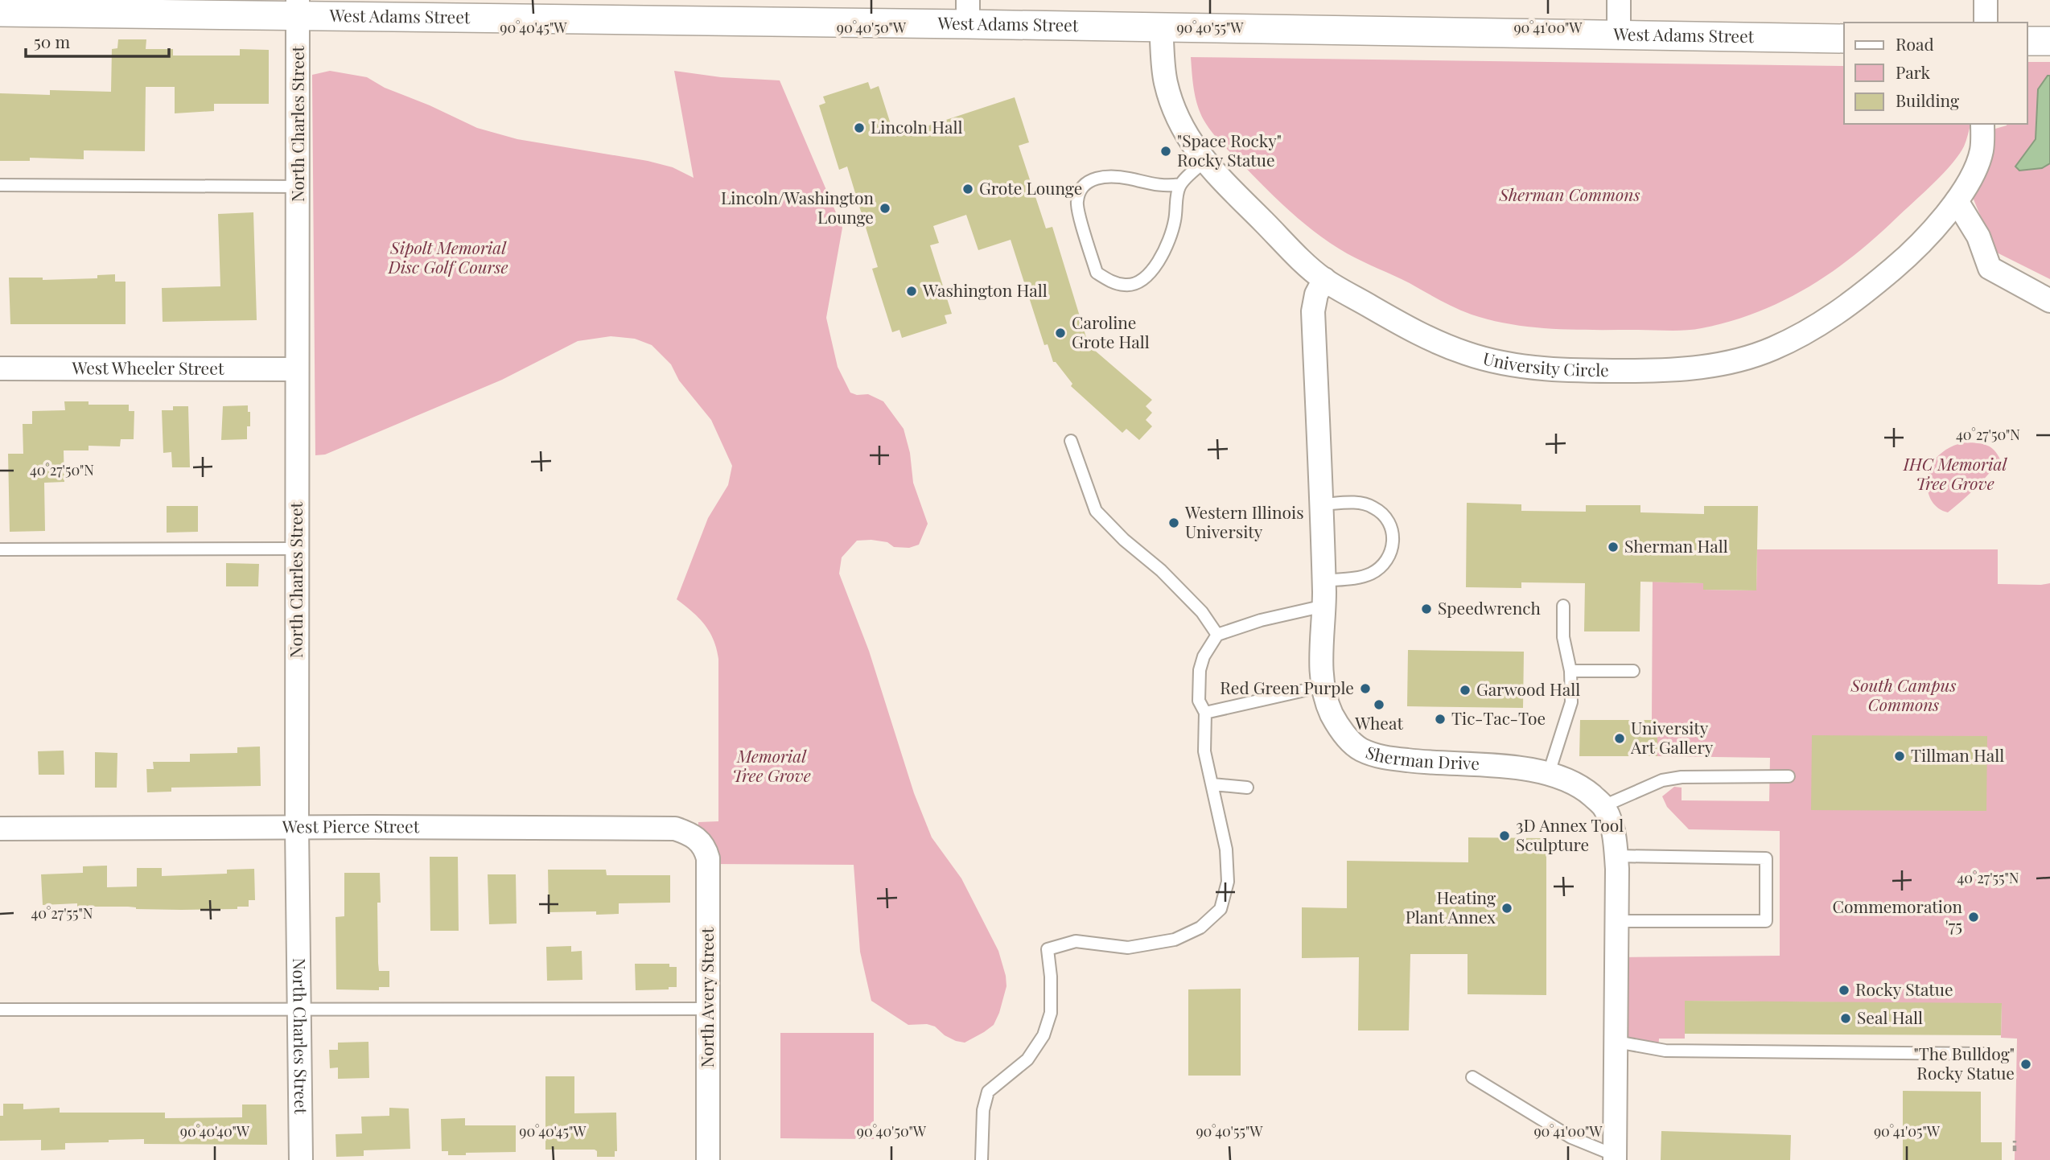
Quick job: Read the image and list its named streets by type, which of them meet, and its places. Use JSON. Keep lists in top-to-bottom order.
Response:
{
  "streets": {
    "street": [
      "West Adams Street",
      "North Charles Street",
      "University Circle",
      "West Wheeler Street",
      "Sherman Drive",
      "West Pierce Street",
      "North Avery Street"
    ]
  },
  "crossings": [
    ["West Adams Street", "North Charles Street"],
    ["West Adams Street", "University Circle"],
    ["North Charles Street", "West Wheeler Street"],
    ["North Charles Street", "West Pierce Street"],
    ["University Circle", "Sherman Drive"],
    ["West Pierce Street", "North Avery Street"]
  ],
  "parks": [
    "Sherman Commons",
    "Sipolt Memorial Disc Golf Course",
    "IHC Memorial Tree Grove",
    "South Campus Commons",
    "Memorial Tree Grove"
  ],
  "places": [
    "Lincoln Hall",
    "\"Space Rocky\" Rocky Statue",
    "Grote Lounge",
    "Lincoln/Washington Lounge",
    "Washington Hall",
    "Caroline Grote Hall",
    "Western Illinois University",
    "Sherman Hall",
    "Speedwrench",
    "Red Green Purple",
    "Garwood Hall",
    "Wheat",
    "Tic-Tac-Toe",
    "University Art Gallery",
    "Tillman Hall",
    "3D Annex Tool Sculpture",
    "Heating Plant Annex",
    "Commemoration '75",
    "Rocky Statue",
    "Seal Hall",
    "\"The Bulldog\" Rocky Statue"
  ],
  "legend": ["Road", "Park", "Building"],
  "scale_bar": "50 m",
  "coordinates": [
    "90°40'45\"W",
    "90°40'50\"W",
    "90°40'55\"W",
    "90°41'00\"W",
    "40°27'50\"N",
    "40°27'55\"N",
    "90°40'40\"W",
    "90°41'05\"W"
  ]
}
